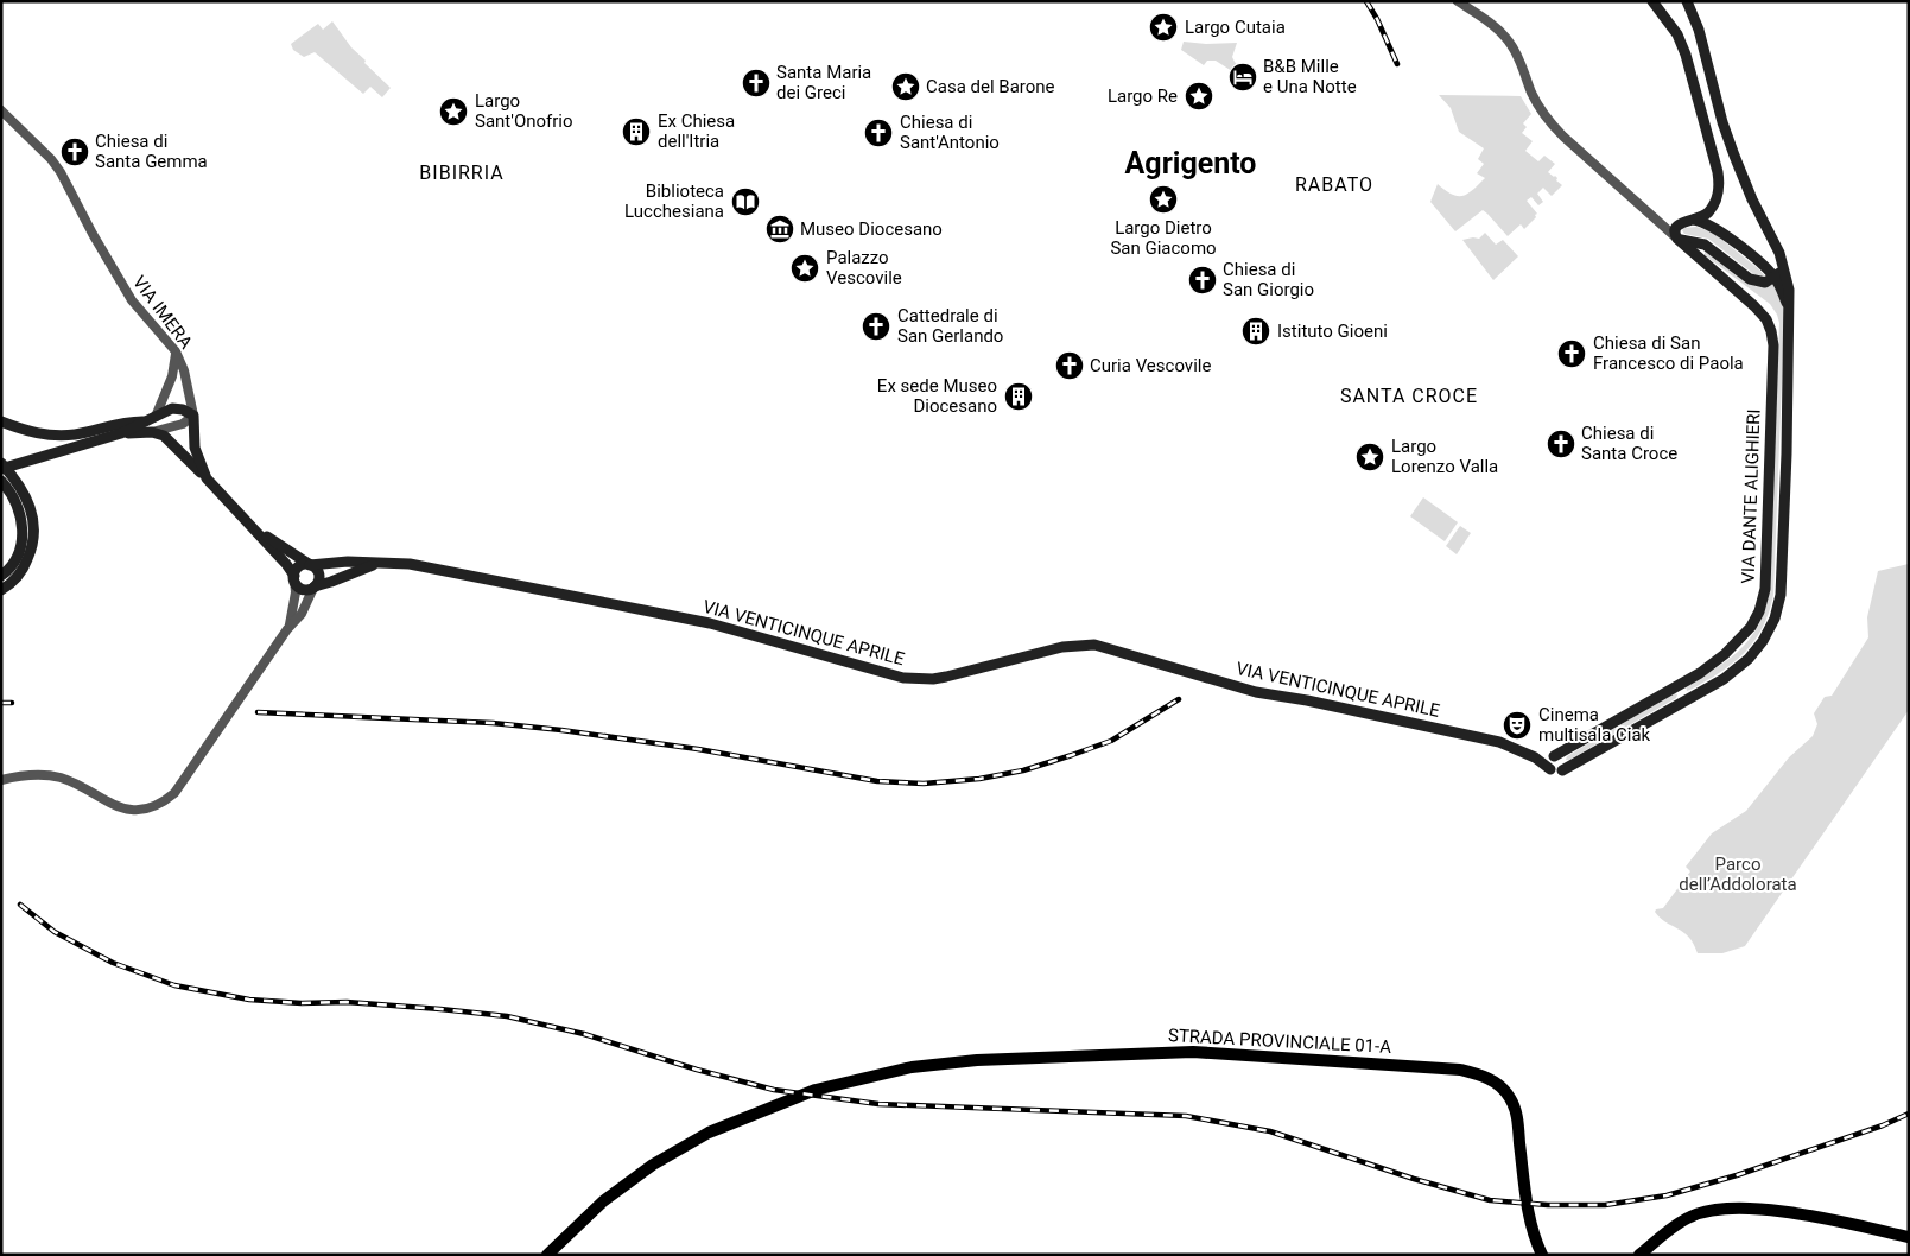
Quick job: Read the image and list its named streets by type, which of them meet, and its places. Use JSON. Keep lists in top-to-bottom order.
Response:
{
  "streets": {
    "main road": [
      "VIA IMERA",
      "VIA DANTE ALIGHIERI",
      "VIA VENTICINQUE APRILE",
      "STRADA PROVINCIALE 01-A"
    ]
  },
  "crossings": [
    ["VIA IMERA", "VIA VENTICINQUE APRILE"]
  ],
  "districts": [
    "Agrigento",
    "BIBIRRIA",
    "RABATO",
    "SANTA CROCE"
  ],
  "parks": ["Parco dell’Addolorata"],
  "places": {
    "place": [
      "Largo Cutaia",
      "Casa del Barone",
      "Largo Re",
      "Largo Sant'Onofrio",
      "Largo Dietro San Giacomo",
      "Palazzo Vescovile",
      "Largo Lorenzo Valla"
    ],
    "hotel": ["B&B Mille e Una Notte"],
    "church": [
      "Santa Maria dei Greci",
      "Chiesa di Sant'Antonio",
      "Chiesa di Santa Gemma",
      "Chiesa di San Giorgio",
      "Cattedrale di San Gerlando",
      "Chiesa di San Francesco di Paola",
      "Curia Vescovile",
      "Chiesa di Santa Croce"
    ],
    "building": ["Ex Chiesa dell'Itria", "Istituto Gioeni", "Ex sede Museo Diocesano"],
    "library": ["Biblioteca Lucchesiana"],
    "museum": ["Museo Diocesano"],
    "theatre": ["Cinema multisala Ciak"]
  }
}
